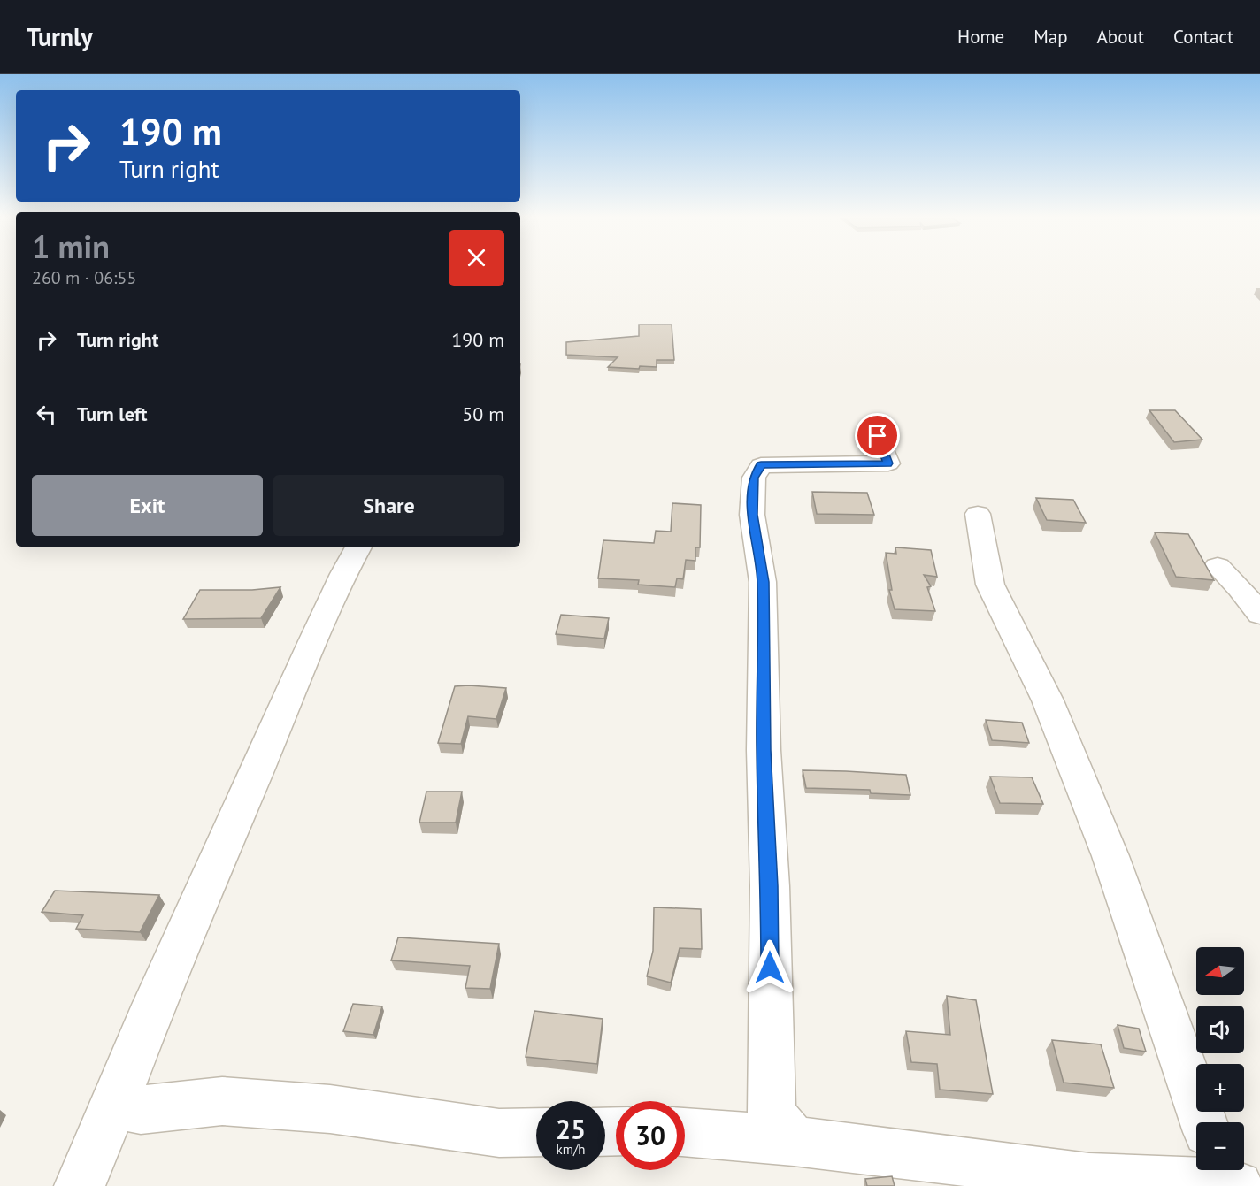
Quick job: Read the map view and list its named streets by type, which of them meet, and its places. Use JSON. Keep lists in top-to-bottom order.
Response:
{
  "north": "left",
  "page": {
    "header": "Turnly",
    "nav": [
      "Home",
      "Map",
      "About",
      "Contact"
    ],
    "turn": ["190 m", "Turn right"],
    "heading": ["1 min", "260 m · 06:55"],
    "list": [
      {
        "name": "Turn right",
        "value": "190 m"
      },
      {
        "name": "Turn left",
        "value": "50 m"
      }
    ],
    "buttons": ["Exit", "Share"],
    "map_buttons": ["+", "−"],
    "speed": "25 km/h",
    "limit": "30"
  }
}
